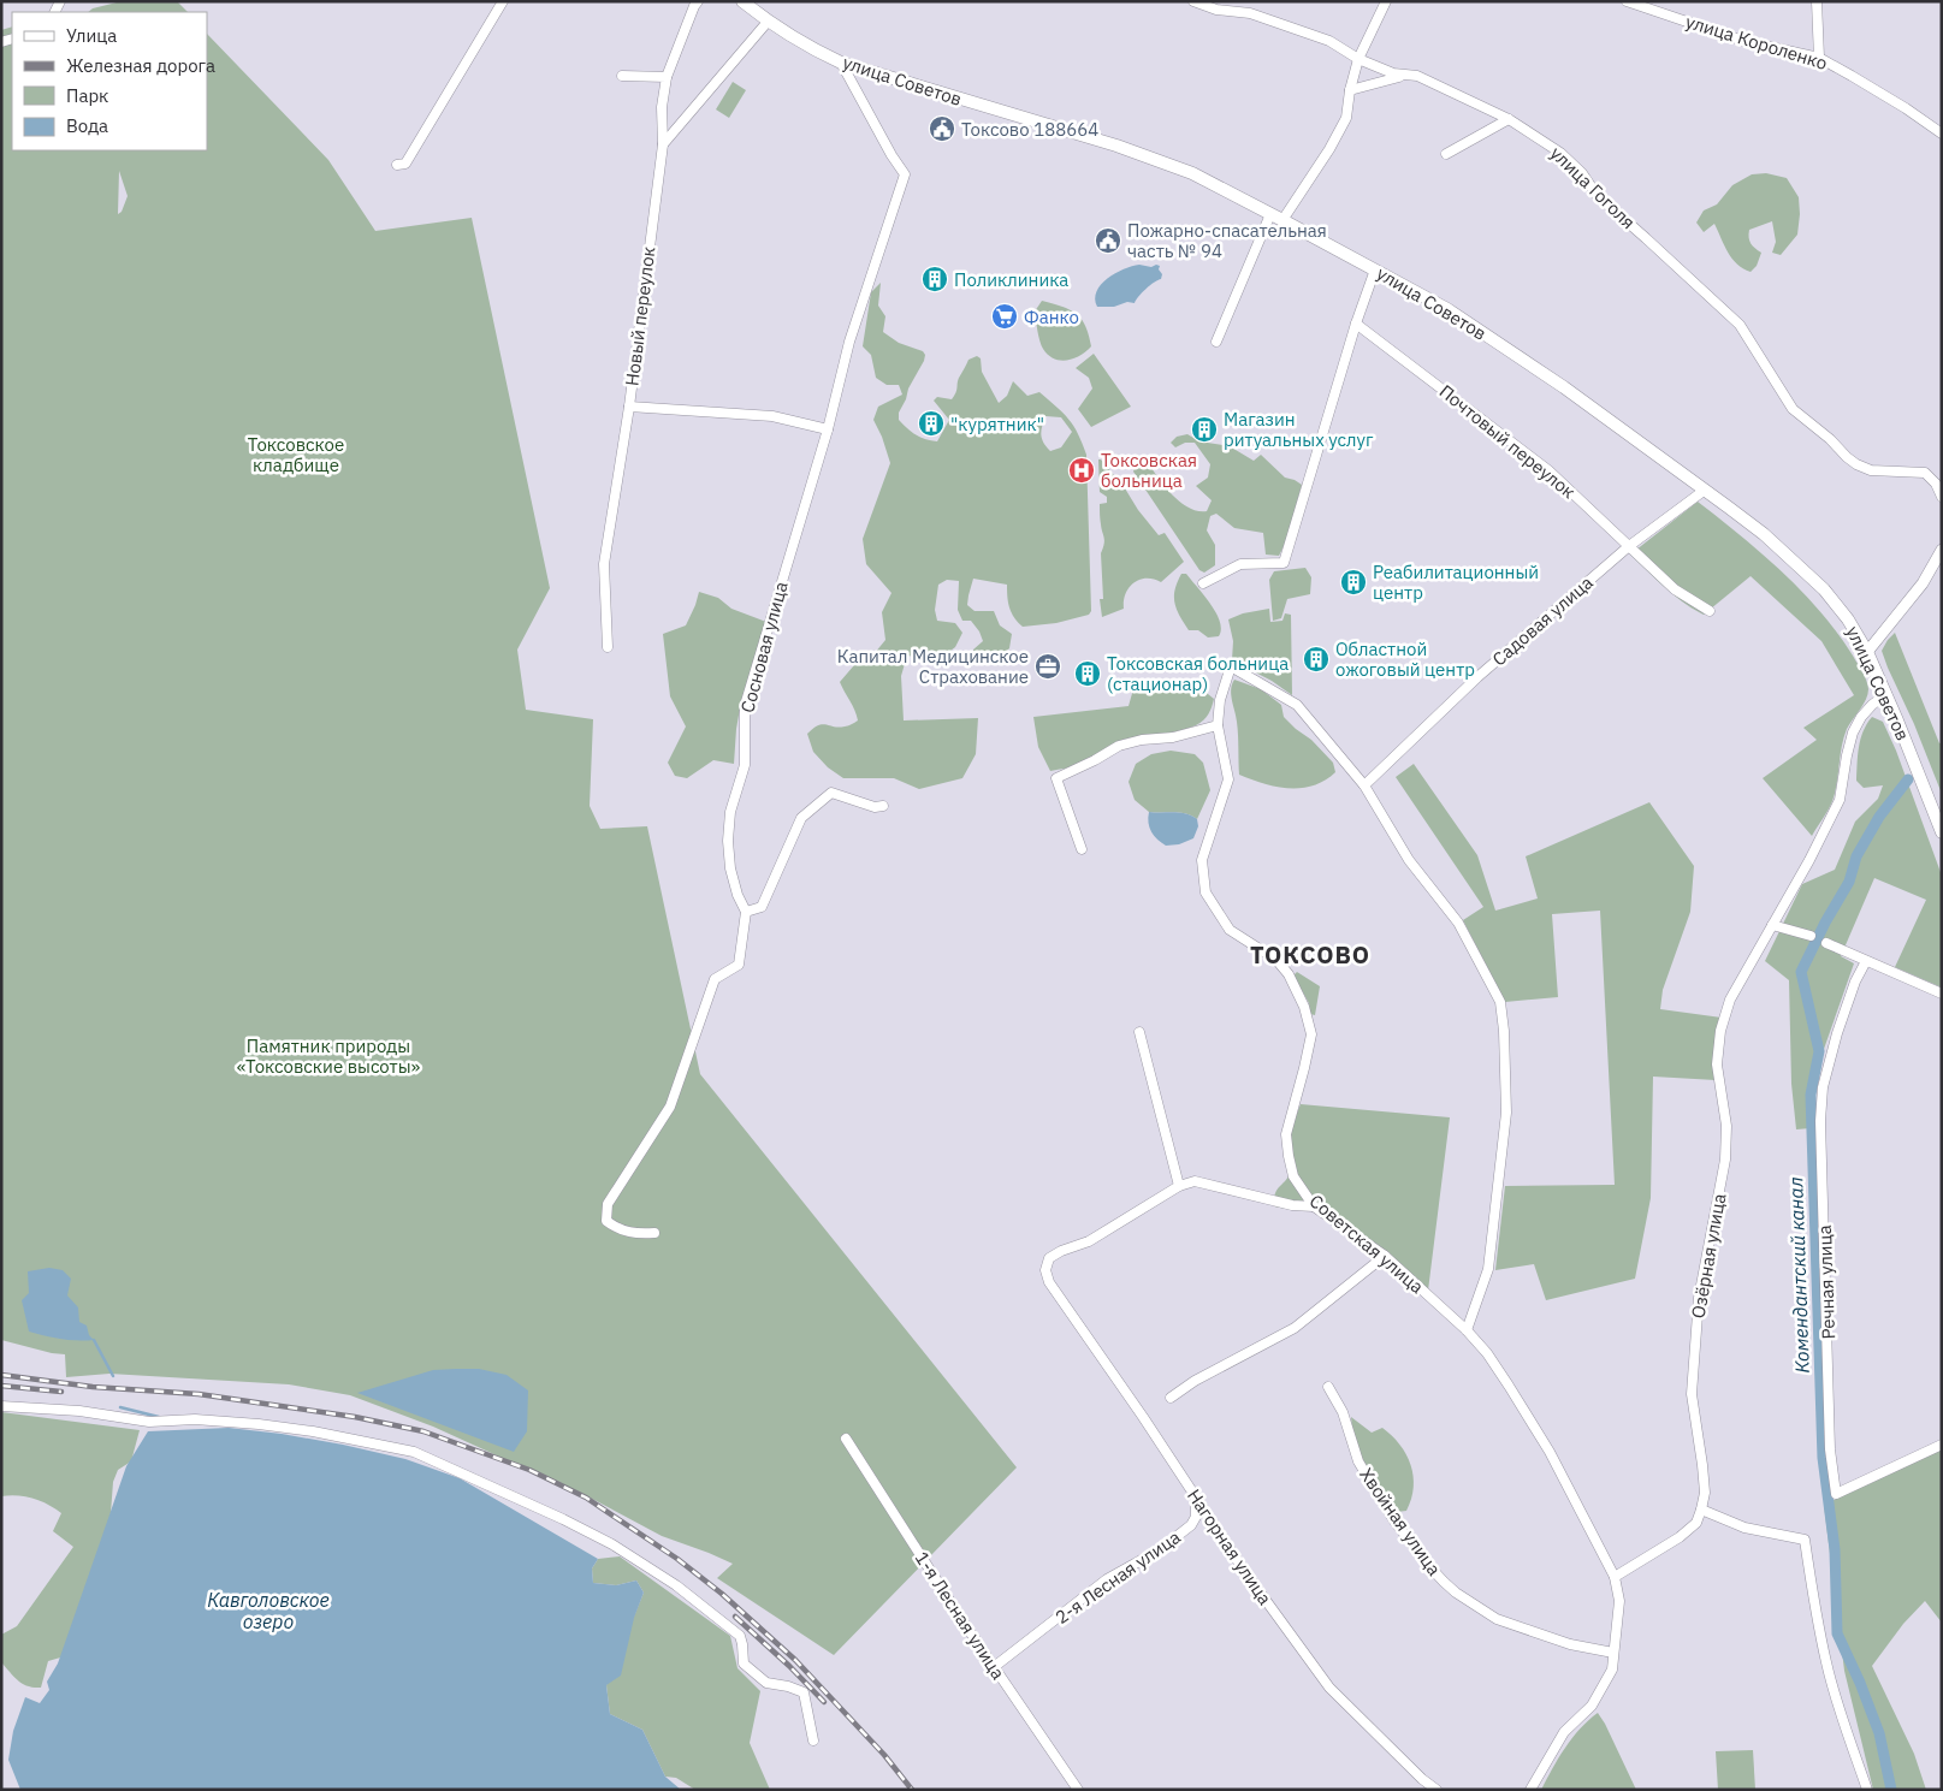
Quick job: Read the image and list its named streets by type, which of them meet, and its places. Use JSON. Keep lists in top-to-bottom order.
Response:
{
  "streets": {
    "main road": ["улица Советов"],
    "street": [
      "улица Короленко",
      "улица Гоголя",
      "Новый переулок",
      "Почтовый переулок",
      "Садовая улица",
      "Сосновая улица",
      "Советская улица",
      "Озёрная улица",
      "Речная улица",
      "Хвойная улица",
      "Нагорная улица",
      "2-я Лесная улица",
      "1-я Лесная улица"
    ]
  },
  "crossings": [
    ["улица Советов", "Садовая улица"],
    ["улица Советов", "Сосновая улица"],
    ["улица Советов", "Озёрная улица"],
    ["Почтовый переулок", "Садовая улица"],
    ["Садовая улица", "Советская улица"],
    ["Нагорная улица", "2-я Лесная улица"],
    ["2-я Лесная улица", "1-я Лесная улица"]
  ],
  "districts": ["ТОКСОВО"],
  "water": ["Комендантский канал", "Кавголовское озеро"],
  "parks": ["Токсовское кладбище", "Памятник природы «Токсовские высоты»"],
  "places": {
    "public building": ["Токсово 188664", "Пожарно-спасательная часть № 94"],
    "building": [
      "Поликлиника",
      "\"курятник\"",
      "Магазин ритуальных услуг",
      "Реабилитационный центр",
      "Областной ожоговый центр",
      "Токсовская больница (стационар)"
    ],
    "supermarket": ["Фанко"],
    "hospital": ["Токсовская больница"],
    "office": ["Капитал Медицинское Страхование"]
  },
  "legend": [
    "Улица",
    "Железная дорога",
    "Парк",
    "Вода"
  ]
}
